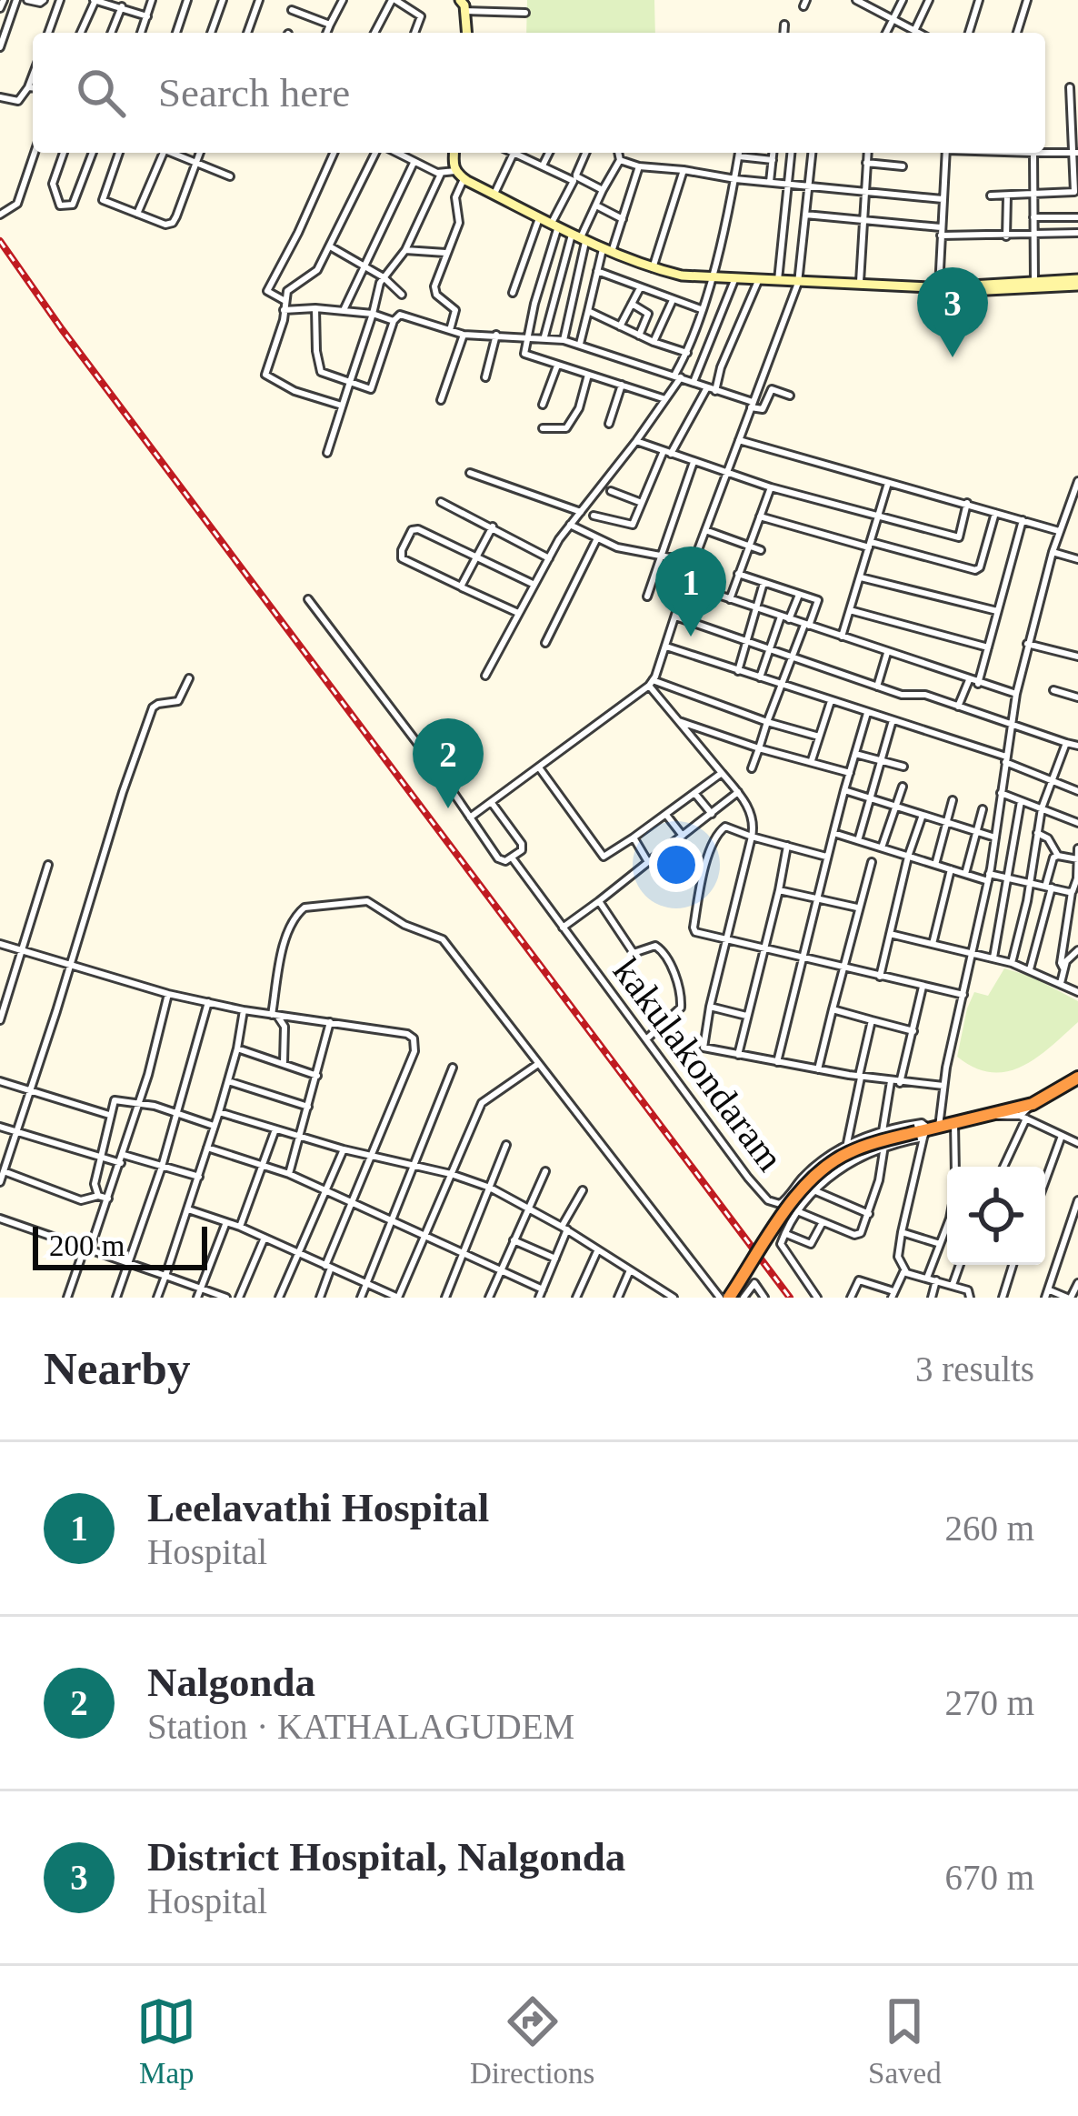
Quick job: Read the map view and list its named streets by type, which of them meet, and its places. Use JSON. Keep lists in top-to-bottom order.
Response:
{
  "streets": {
    "street": ["kakulakondaram"]
  },
  "scale_bar": "200 m",
  "page": {
    "search": "Search here",
    "pins": ["3", "1", "2"],
    "scale": "200 m",
    "heading": ["Nearby", "3 results"],
    "list": [
      {
        "mark": "1",
        "name": "Leelavathi Hospital",
        "note": "Hospital",
        "value": "260 m"
      },
      {
        "mark": "2",
        "name": "Nalgonda",
        "note": "Station · KATHALAGUDEM",
        "value": "270 m"
      },
      {
        "mark": "3",
        "name": "District Hospital, Nalgonda",
        "note": "Hospital",
        "value": "670 m"
      }
    ],
    "nav": ["Map", "Directions", "Saved"]
  }
}
